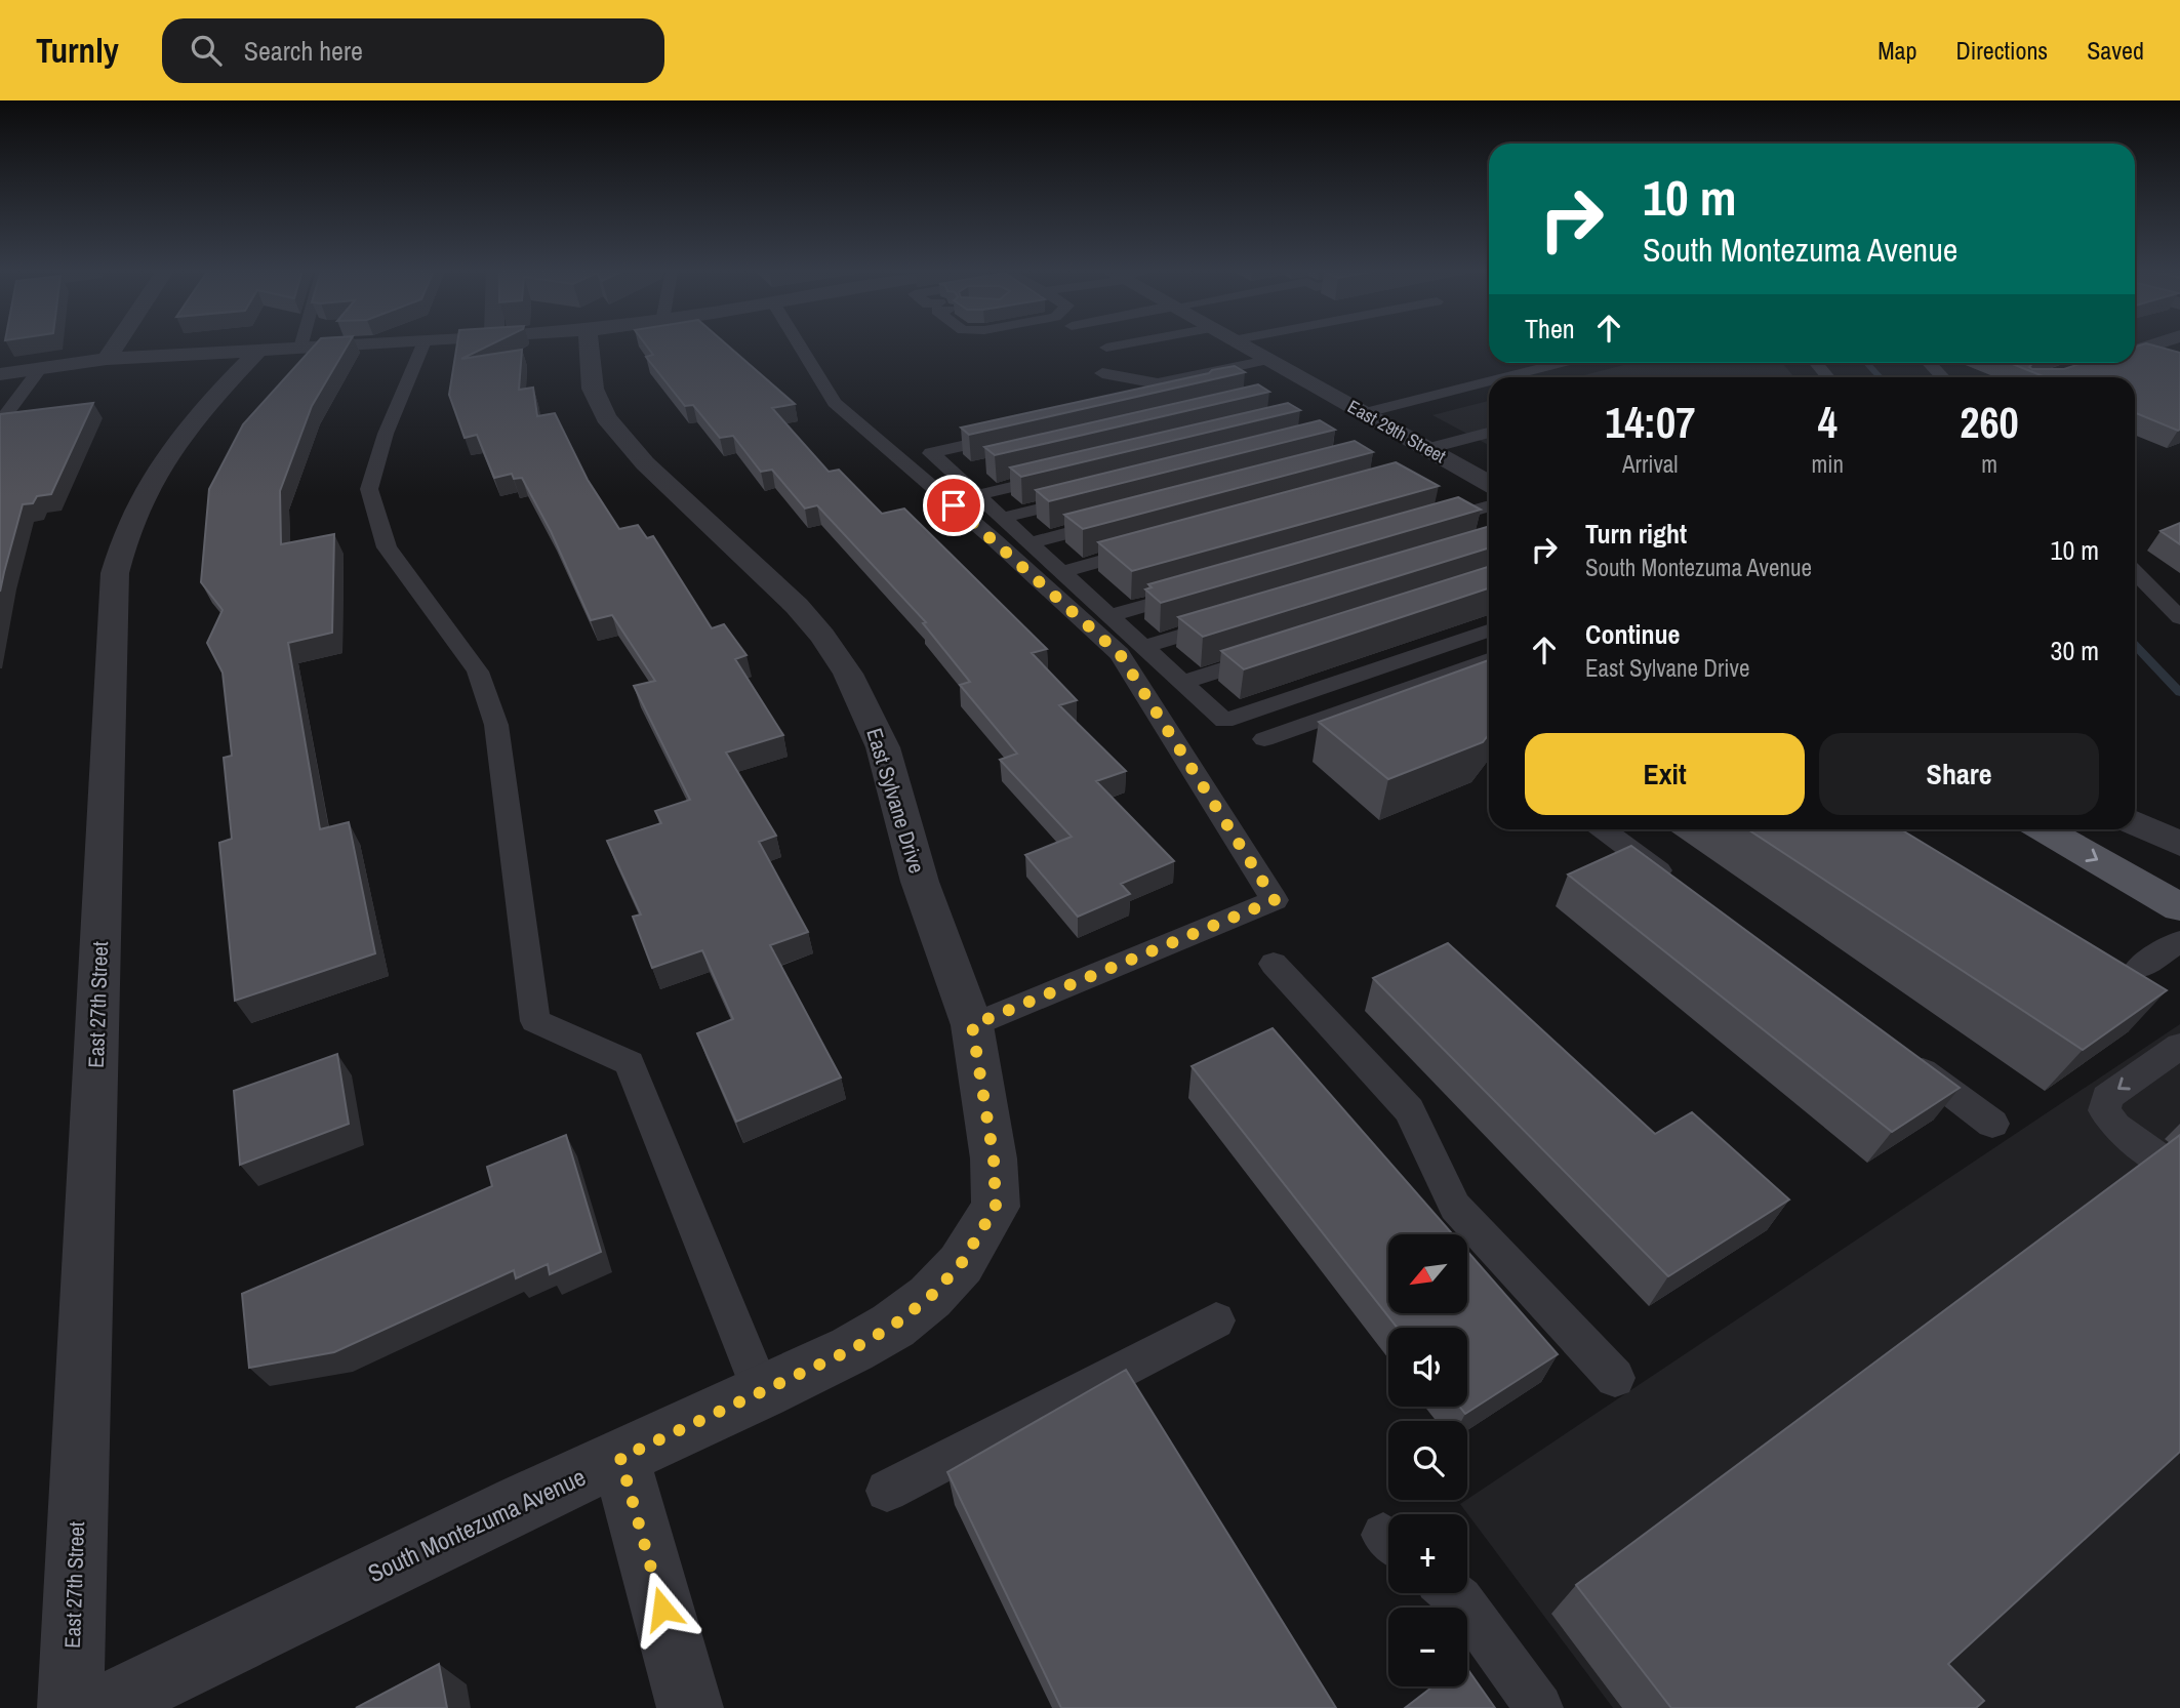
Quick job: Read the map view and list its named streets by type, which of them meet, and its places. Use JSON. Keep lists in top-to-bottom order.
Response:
{
  "streets": {
    "street": [
      "East 29th Street",
      "East Sylvane Drive",
      "East 27th Street",
      "South Montezuma Avenue"
    ]
  },
  "crossings": [
    ["East Sylvane Drive", "South Montezuma Avenue"]
  ],
  "north": "bottom left",
  "page": {
    "header": "Turnly",
    "search": "Search here",
    "nav": ["Map", "Directions", "Saved"],
    "turn": ["10 m", "South Montezuma Avenue"],
    "then": "Then",
    "eta": [
      "14:07",
      "Arrival",
      "4",
      "min",
      "260",
      "m"
    ],
    "list": [
      {
        "name": "Turn right",
        "note": "South Montezuma Avenue",
        "value": "10 m"
      },
      {
        "name": "Continue",
        "note": "East Sylvane Drive",
        "value": "30 m"
      }
    ],
    "buttons": ["Exit", "Share"],
    "map_buttons": ["+", "−"]
  }
}
